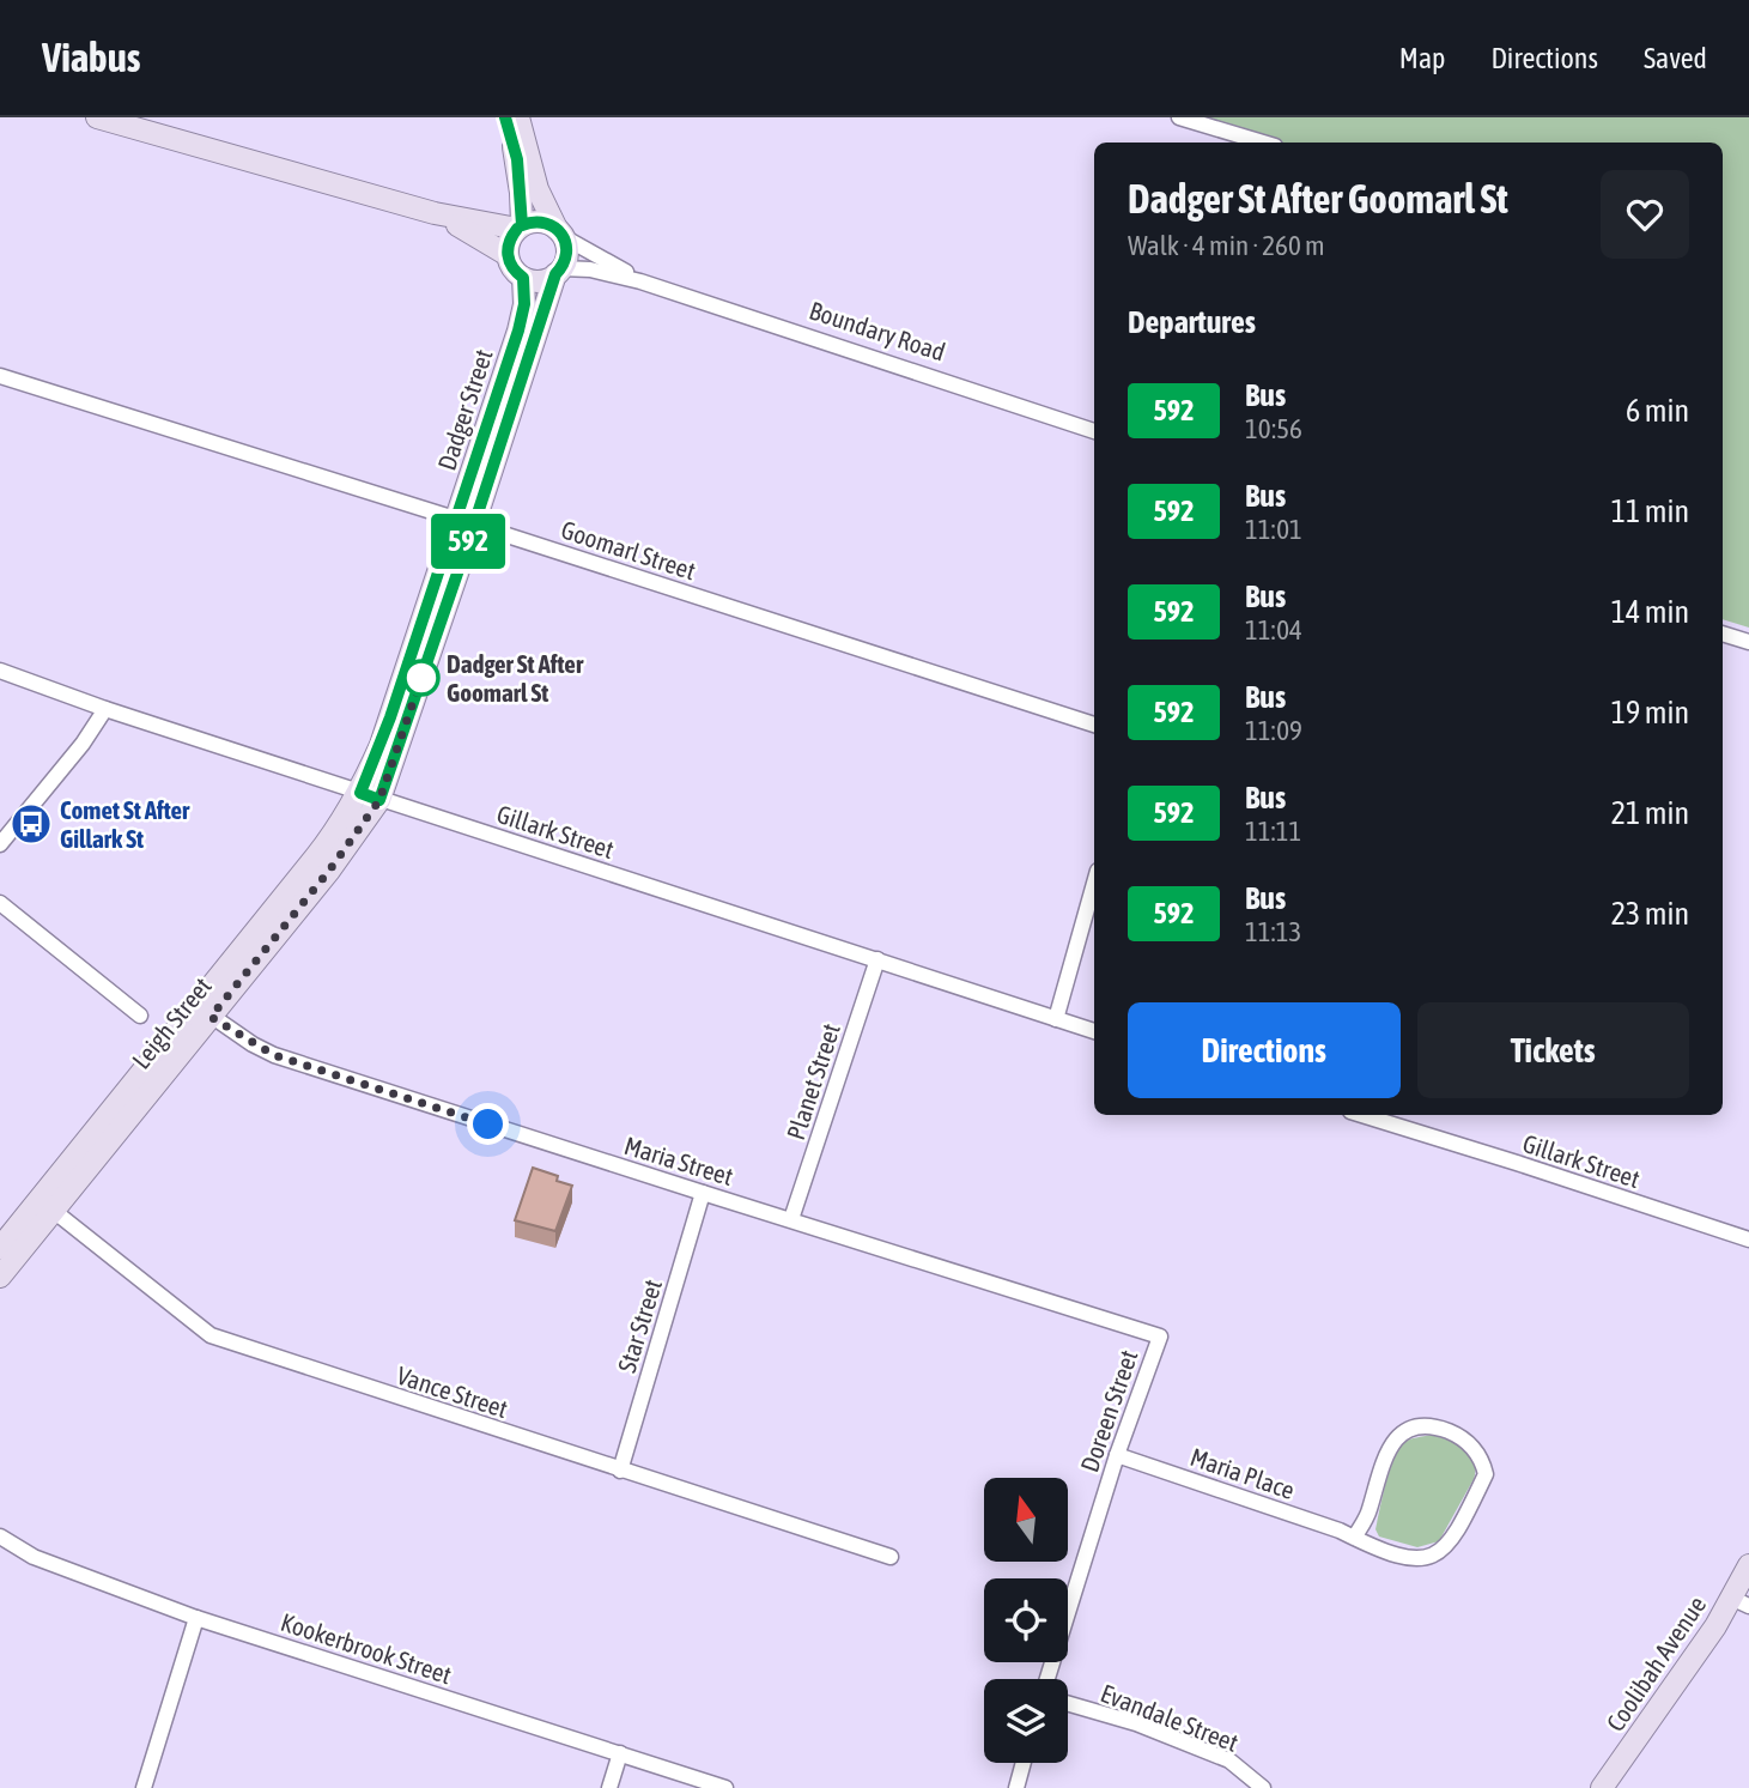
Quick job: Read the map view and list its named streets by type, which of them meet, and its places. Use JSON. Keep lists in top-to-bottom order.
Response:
{
  "streets": {
    "street": [
      "Boundary Road",
      "Dadger Street",
      "Goomarl Street",
      "Gillark Street",
      "Leigh Street",
      "Planet Street",
      "Maria Street",
      "Star Street",
      "Vance Street",
      "Doreen Street",
      "Maria Place",
      "Kookerbrook Street",
      "Coolibah Avenue",
      "Evandale Street"
    ]
  },
  "crossings": [
    ["Boundary Road", "Dadger Street"],
    ["Dadger Street", "Goomarl Street"],
    ["Dadger Street", "Gillark Street"],
    ["Dadger Street", "Leigh Street"],
    ["Gillark Street", "Leigh Street"],
    ["Gillark Street", "Planet Street"],
    ["Leigh Street", "Maria Street"],
    ["Leigh Street", "Vance Street"],
    ["Planet Street", "Maria Street"],
    ["Maria Street", "Star Street"],
    ["Maria Street", "Doreen Street"],
    ["Star Street", "Vance Street"],
    ["Doreen Street", "Maria Place"]
  ],
  "places": {
    "other": ["Dadger St After Goomarl St"],
    "bus stop": ["Comet St After Gillark St"]
  },
  "lines": ["bus line 592"],
  "north": "top",
  "page": {
    "header": "Viabus",
    "nav": ["Map", "Directions", "Saved"],
    "on_map": "592",
    "heading": [
      ["Dadger St After Goomarl St", "Walk · 4 min · 260 m"],
      "Departures"
    ],
    "list": [
      {
        "mark": "592",
        "name": "Bus",
        "note": "10:56",
        "value": "6 min"
      },
      {
        "mark": "592",
        "name": "Bus",
        "note": "11:01",
        "value": "11 min"
      },
      {
        "mark": "592",
        "name": "Bus",
        "note": "11:04",
        "value": "14 min"
      },
      {
        "mark": "592",
        "name": "Bus",
        "note": "11:09",
        "value": "19 min"
      },
      {
        "mark": "592",
        "name": "Bus",
        "note": "11:11",
        "value": "21 min"
      },
      {
        "mark": "592",
        "name": "Bus",
        "note": "11:13",
        "value": "23 min"
      }
    ],
    "buttons": ["Directions", "Tickets"]
  }
}
